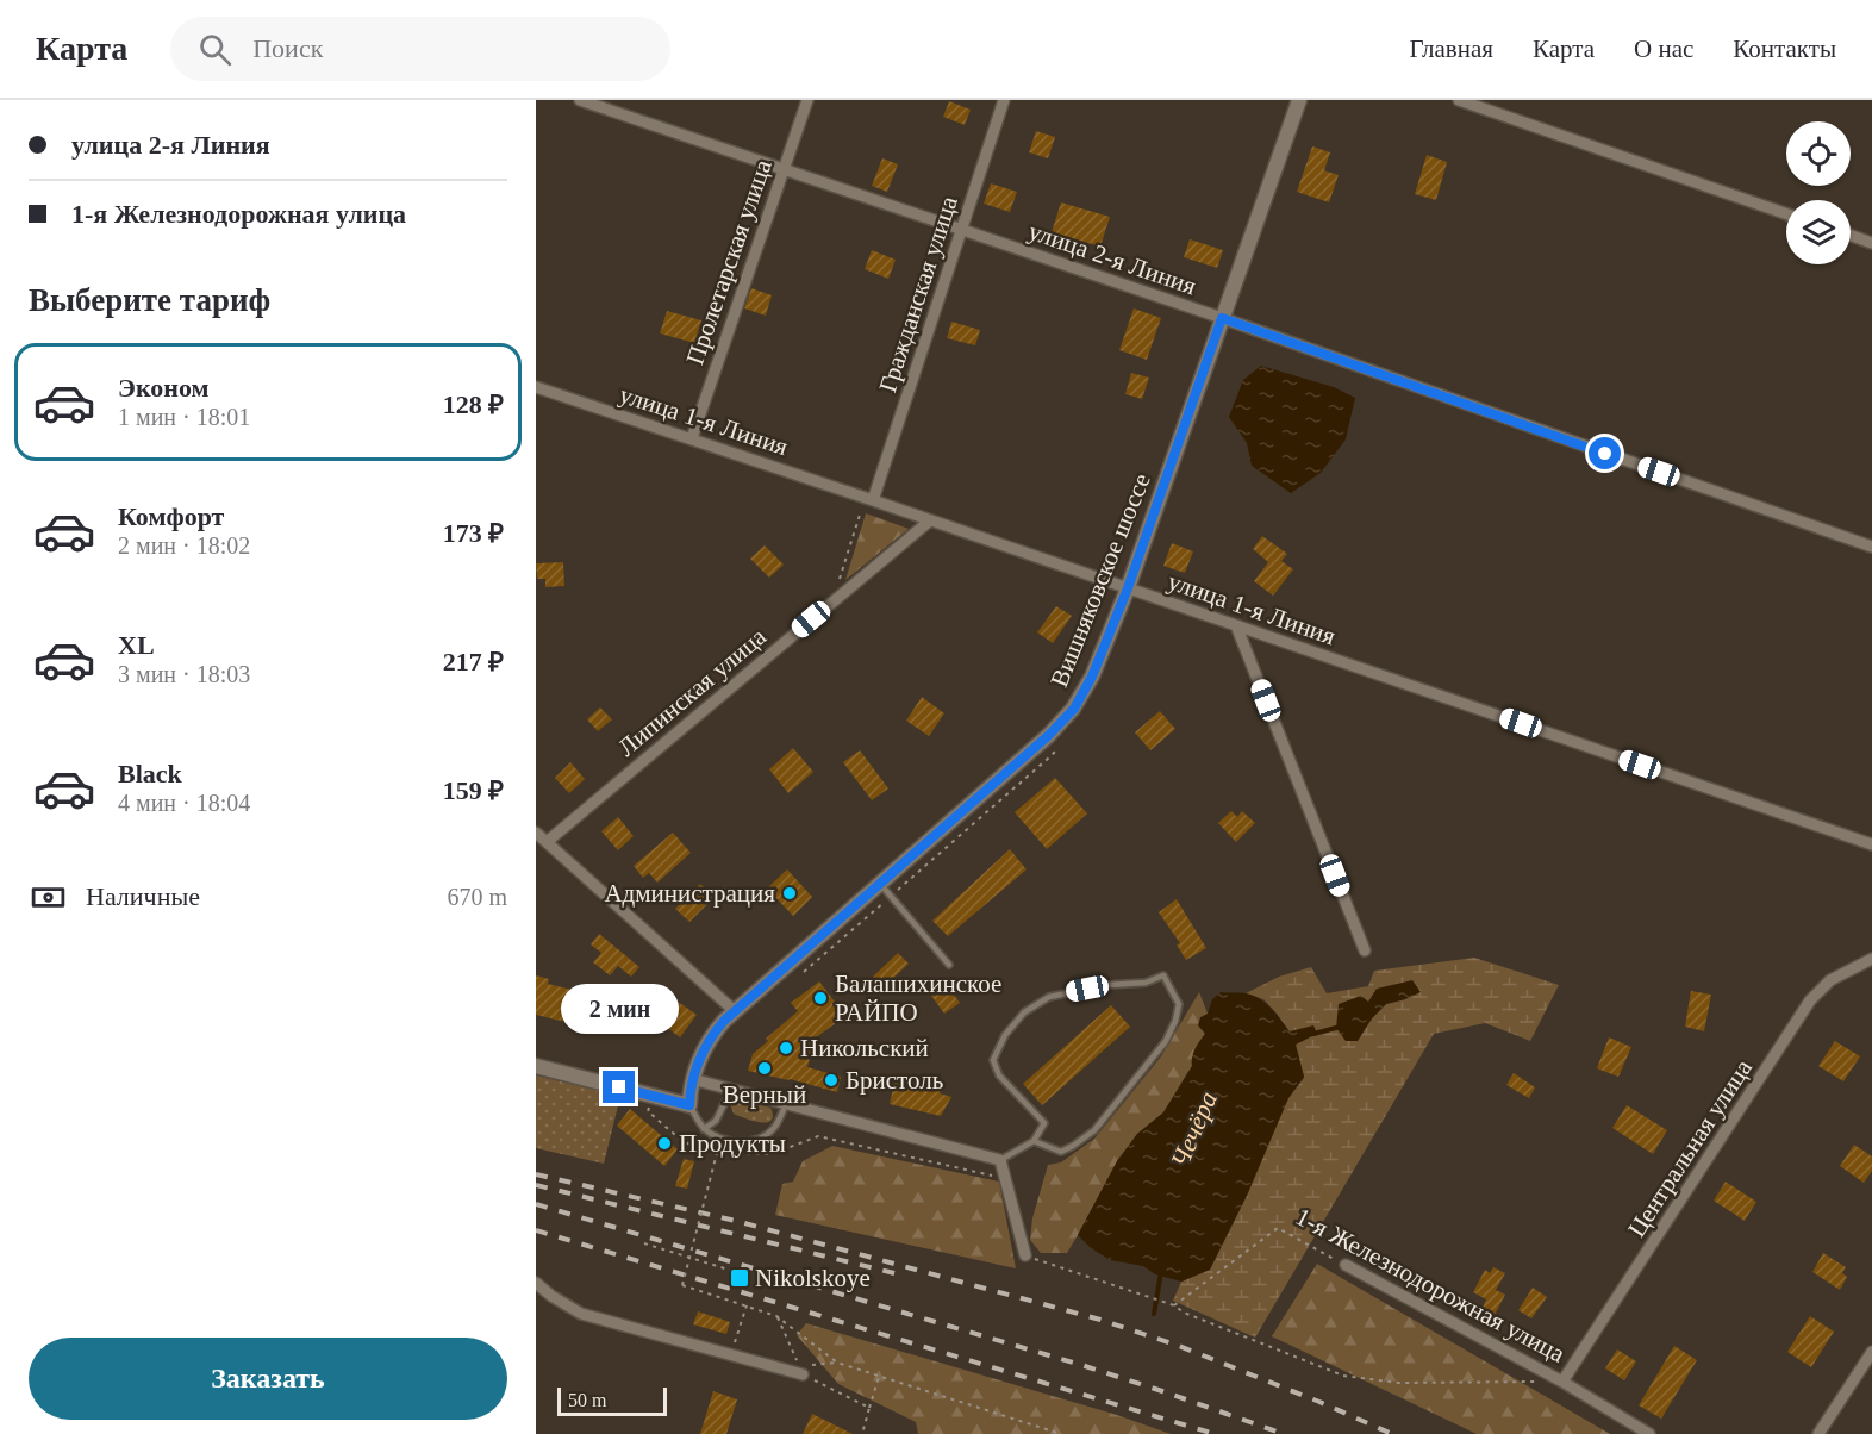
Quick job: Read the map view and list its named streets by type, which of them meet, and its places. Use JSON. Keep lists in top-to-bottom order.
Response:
{
  "streets": {
    "street": [
      "улица 2-я Линия",
      "Пролетарская улица",
      "Гражданская улица",
      "улица 1-я Линия",
      "Вишняковское шоссе",
      "Липинская улица",
      "Центральная улица",
      "1-я Железнодорожная улица"
    ]
  },
  "crossings": [
    ["улица 2-я Линия", "Пролетарская улица"],
    ["улица 2-я Линия", "Гражданская улица"],
    ["улица 2-я Линия", "Вишняковское шоссе"],
    ["Пролетарская улица", "улица 1-я Линия"],
    ["Гражданская улица", "улица 1-я Линия"],
    ["улица 1-я Линия", "Вишняковское шоссе"],
    ["улица 1-я Линия", "Липинская улица"],
    ["Центральная улица", "1-я Железнодорожная улица"]
  ],
  "water": ["Чечёра"],
  "places": {
    "other": [
      "Администрация",
      "Балашихинское РАЙПО",
      "Никольский",
      "Верный",
      "Бристоль",
      "Продукты"
    ],
    "transit": ["Nikolskoye"]
  },
  "scale_bar": "50 m",
  "page": {
    "header": "Карта",
    "search": "Поиск",
    "nav": [
      "Главная",
      "Карта",
      "О нас",
      "Контакты"
    ],
    "banner": ["улица 2-я Линия", "1-я Железнодорожная улица"],
    "heading": "Выберите тариф",
    "list": [
      {
        "name": "Эконом",
        "note": "1 мин · 18:01",
        "value": "128 ₽"
      },
      {
        "name": "Комфорт",
        "note": "2 мин · 18:02",
        "value": "173 ₽"
      },
      {
        "name": "XL",
        "note": "3 мин · 18:03",
        "value": "217 ₽"
      },
      {
        "name": "Black",
        "note": "4 мин · 18:04",
        "value": "159 ₽"
      }
    ],
    "pay": ["Наличные", "670 m"],
    "bubble": "2 мин",
    "buttons": "Заказать",
    "scale": "50 m"
  }
}
